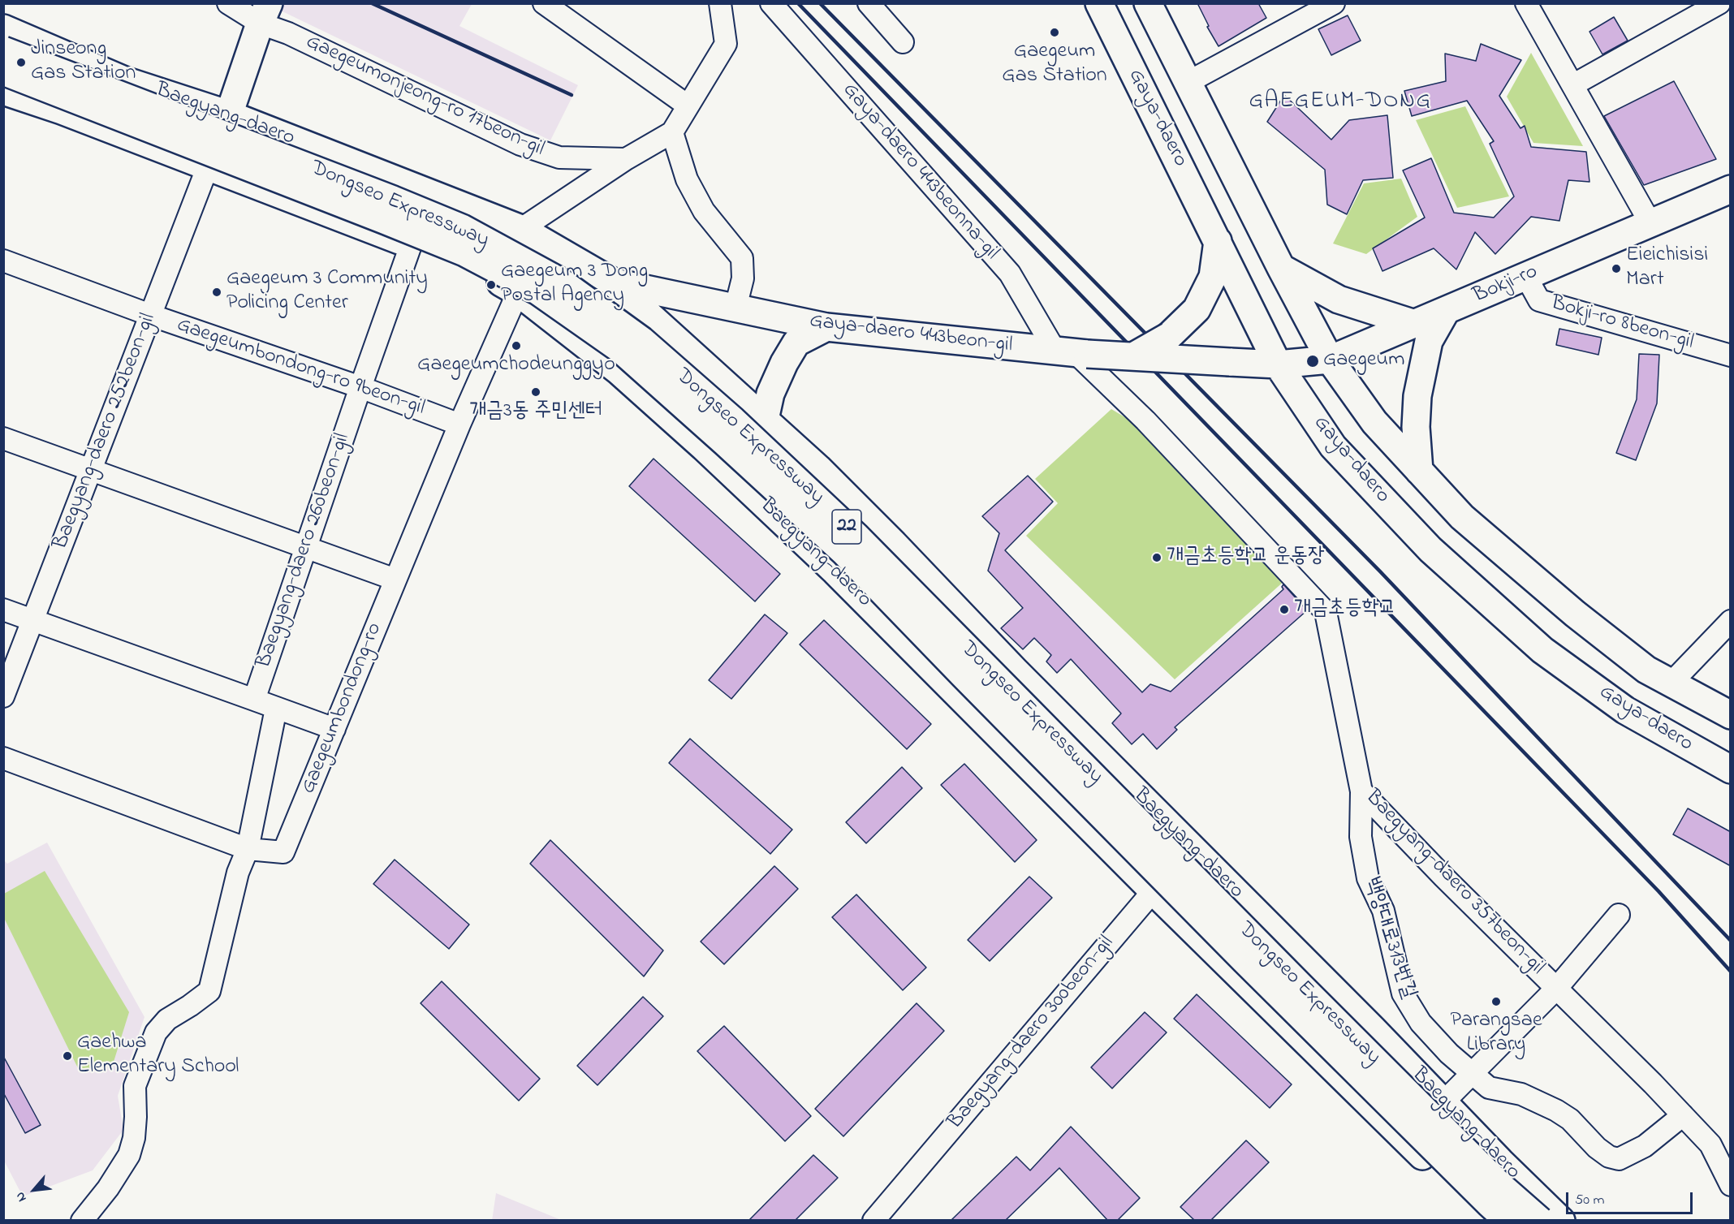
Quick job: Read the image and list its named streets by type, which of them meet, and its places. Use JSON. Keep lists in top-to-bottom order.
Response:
{
  "streets": {
    "main road": [
      "Baegyang-daero",
      "Gaya-daero",
      "Dongseo Expressway",
      "Bokji-ro",
      "Gaya-daero 443beon-gil",
      "22"
    ],
    "street": [
      "Gaegeumonjeong-ro 17beon-gil",
      "Gaya-daero 443beonna-gil",
      "Bokji-ro 8beon-gil",
      "Gaegeumbondong-ro 9beon-gil",
      "Baegyang-daero 252beon-gil",
      "Baegyang-daero 260beon-gil",
      "Gaegeumbondong-ro",
      "Baegyang-daero 357beon-gil",
      "백양대로313번길",
      "Baegyang-daero 300beon-gil"
    ]
  },
  "crossings": [
    ["Baegyang-daero", "Gaya-daero 443beon-gil"],
    ["Baegyang-daero", "Baegyang-daero 252beon-gil"],
    ["Baegyang-daero", "Baegyang-daero 260beon-gil"],
    ["Baegyang-daero", "Gaegeumbondong-ro"],
    ["Baegyang-daero", "Baegyang-daero 300beon-gil"],
    ["Gaya-daero", "Bokji-ro"],
    ["Gaya-daero", "Gaya-daero 443beon-gil"],
    ["Gaya-daero 443beonna-gil", "Gaya-daero 443beon-gil"],
    ["Gaya-daero 443beonna-gil", "Baegyang-daero 357beon-gil"],
    ["Bokji-ro", "Bokji-ro 8beon-gil"],
    ["Bokji-ro", "Gaya-daero 443beon-gil"],
    ["Gaya-daero 443beon-gil", "Baegyang-daero 357beon-gil"],
    ["Gaegeumbondong-ro 9beon-gil", "Baegyang-daero 252beon-gil"],
    ["Gaegeumbondong-ro 9beon-gil", "Baegyang-daero 260beon-gil"],
    ["Gaegeumbondong-ro 9beon-gil", "Gaegeumbondong-ro"],
    ["Baegyang-daero 357beon-gil", "백양대로313번길"]
  ],
  "districts": ["GAEGEUM-DONG"],
  "places": [
    "Gaegeum Gas Station",
    "Jinseong Gas Station",
    "Eieichisisi Mart",
    "Gaegeum 3 Dong Postal Agency",
    "Gaegeum 3 Community Policing Center",
    "Gaegeumchodeunggyo",
    "Gaegeum",
    "개금3동 주민센터",
    "개금초등학교 운동장",
    "개금초등학교",
    "Parangsae Library",
    "Gaehwa Elementary School"
  ],
  "scale_bar": "50 m",
  "north": "bottom left"
}
